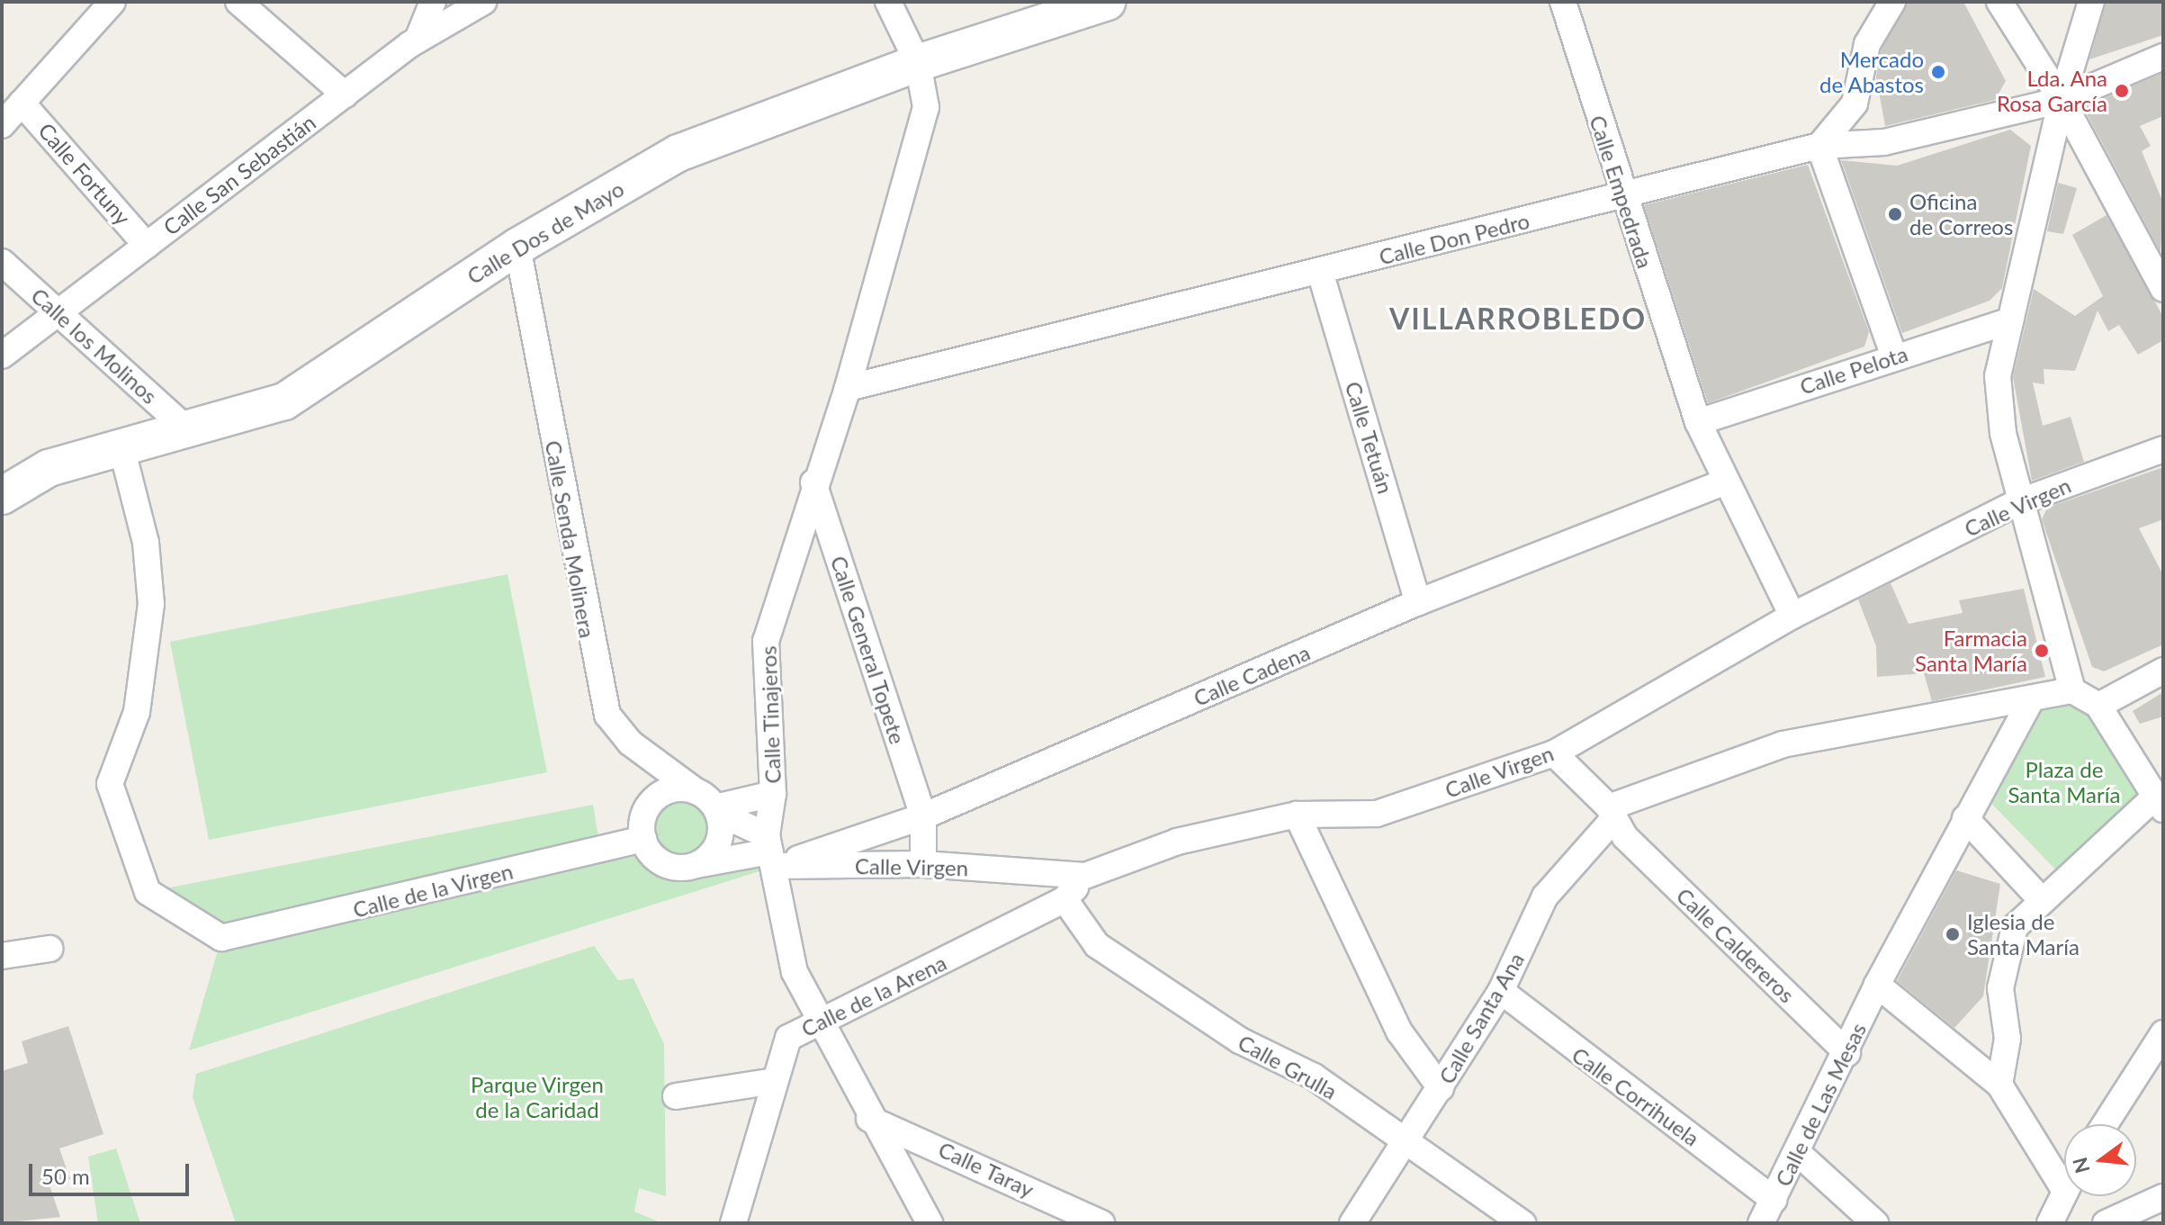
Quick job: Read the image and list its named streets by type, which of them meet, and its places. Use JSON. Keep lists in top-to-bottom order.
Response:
{
  "streets": {
    "street": [
      "Calle Fortuny",
      "Calle San Sebastián",
      "Calle Empedrada",
      "Calle Dos de Mayo",
      "Calle Don Pedro",
      "Calle los Molinos",
      "Calle Pelota",
      "Calle Tetuán",
      "Calle Virgen",
      "Calle Senda Molinera",
      "Calle General Topete",
      "Calle Cadena",
      "Calle Tinajeros",
      "Calle de la Virgen",
      "Calle Caldereros",
      "Calle de la Arena",
      "Calle Santa Ana",
      "Calle Grulla",
      "Calle Corrihuela",
      "Calle de Las Mesas",
      "Calle Taray"
    ]
  },
  "crossings": [
    ["Calle Fortuny", "Calle San Sebastián"],
    ["Calle San Sebastián", "Calle los Molinos"],
    ["Calle Empedrada", "Calle Don Pedro"],
    ["Calle Empedrada", "Calle Pelota"],
    ["Calle Empedrada", "Calle Virgen"],
    ["Calle Empedrada", "Calle Cadena"],
    ["Calle Dos de Mayo", "Calle los Molinos"],
    ["Calle Dos de Mayo", "Calle Senda Molinera"],
    ["Calle Dos de Mayo", "Calle Tinajeros"],
    ["Calle Dos de Mayo", "Calle de la Virgen"],
    ["Calle Don Pedro", "Calle Tetuán"],
    ["Calle Don Pedro", "Calle Tinajeros"],
    ["Calle Tetuán", "Calle Cadena"],
    ["Calle Virgen", "Calle General Topete"],
    ["Calle Virgen", "Calle Cadena"],
    ["Calle Virgen", "Calle Tinajeros"],
    ["Calle Virgen", "Calle Caldereros"],
    ["Calle Virgen", "Calle de la Arena"],
    ["Calle Senda Molinera", "Calle de la Virgen"],
    ["Calle General Topete", "Calle Cadena"],
    ["Calle General Topete", "Calle Tinajeros"],
    ["Calle Cadena", "Calle Tinajeros"],
    ["Calle Tinajeros", "Calle de la Arena"],
    ["Calle Tinajeros", "Calle Taray"],
    ["Calle Caldereros", "Calle Santa Ana"],
    ["Calle Caldereros", "Calle de Las Mesas"],
    ["Calle de la Arena", "Calle Grulla"],
    ["Calle Santa Ana", "Calle Grulla"],
    ["Calle Santa Ana", "Calle Corrihuela"],
    ["Calle Corrihuela", "Calle de Las Mesas"]
  ],
  "districts": ["VILLARROBLEDO"],
  "parks": ["Plaza de Santa María", "Parque Virgen de la Caridad"],
  "places": [
    "Mercado de Abastos",
    "Lda. Ana Rosa García",
    "Oficina de Correos",
    "Farmacia Santa María",
    "Iglesia de Santa María"
  ],
  "scale_bar": "50 m",
  "north": "left"
}
